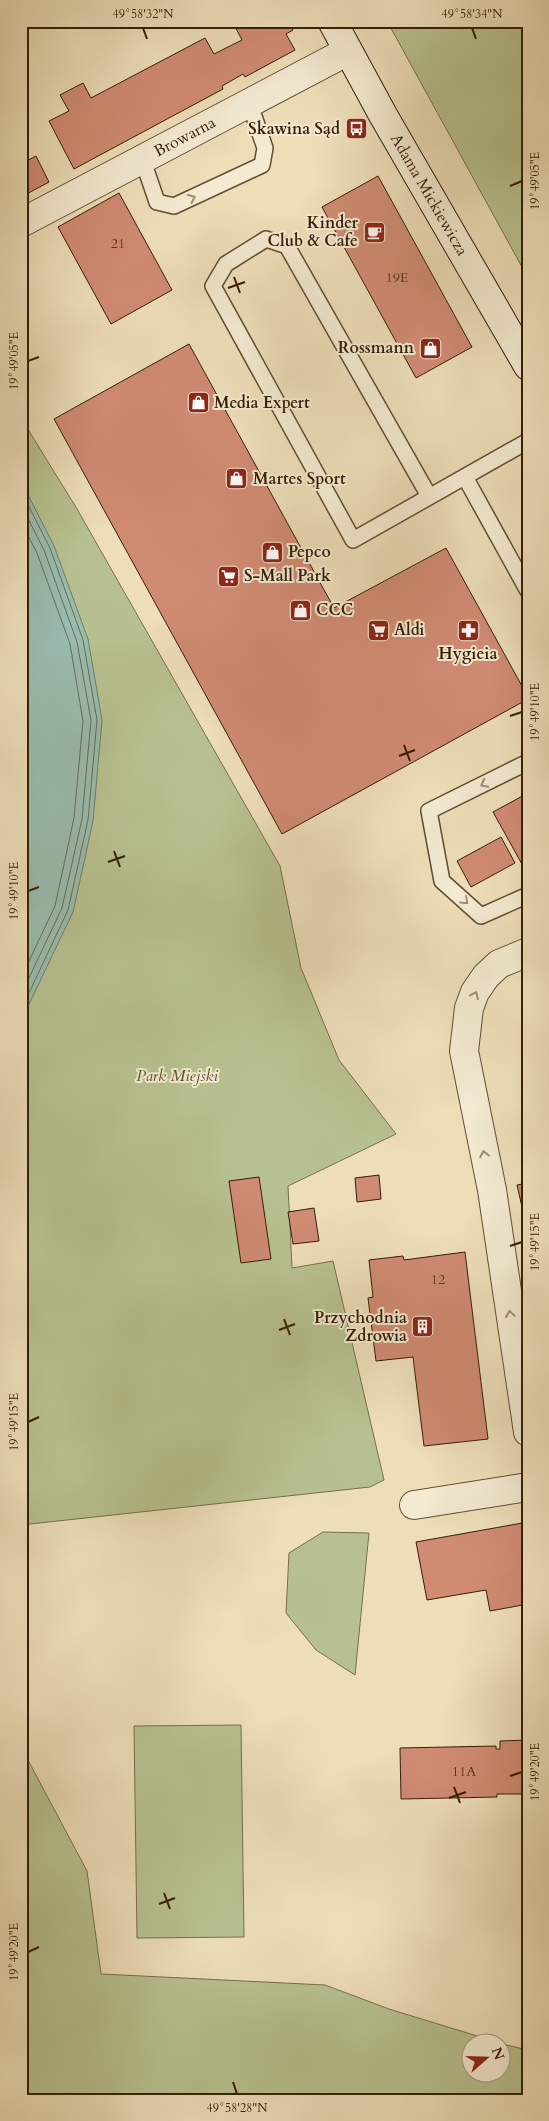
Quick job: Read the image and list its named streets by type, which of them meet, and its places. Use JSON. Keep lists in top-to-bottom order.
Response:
{
  "streets": {
    "street": ["Browarna", "Adama Mickiewicza"]
  },
  "crossings": [
    ["Browarna", "Adama Mickiewicza"]
  ],
  "parks": ["Park Miejski"],
  "places": {
    "bus stop": ["Skawina Sąd"],
    "cafe": ["Kinder Club & Cafe"],
    "shop": [
      "Rossmann",
      "Media Expert",
      "Martes Sport",
      "Pepco",
      "CCC"
    ],
    "supermarket": ["S-Mall Park", "Aldi"],
    "pharmacy": ["Hygieia"],
    "building": ["Przychodnia Zdrowia"]
  },
  "house_numbers": [
    "21",
    "19E",
    "12",
    "11A"
  ],
  "north": "right",
  "coordinates": [
    "49°58'32\"N",
    "49°58'34\"N",
    "19°49'05\"E",
    "19°49'10\"E",
    "19°49'15\"E",
    "19°49'20\"E",
    "49°58'28\"N"
  ]
}
